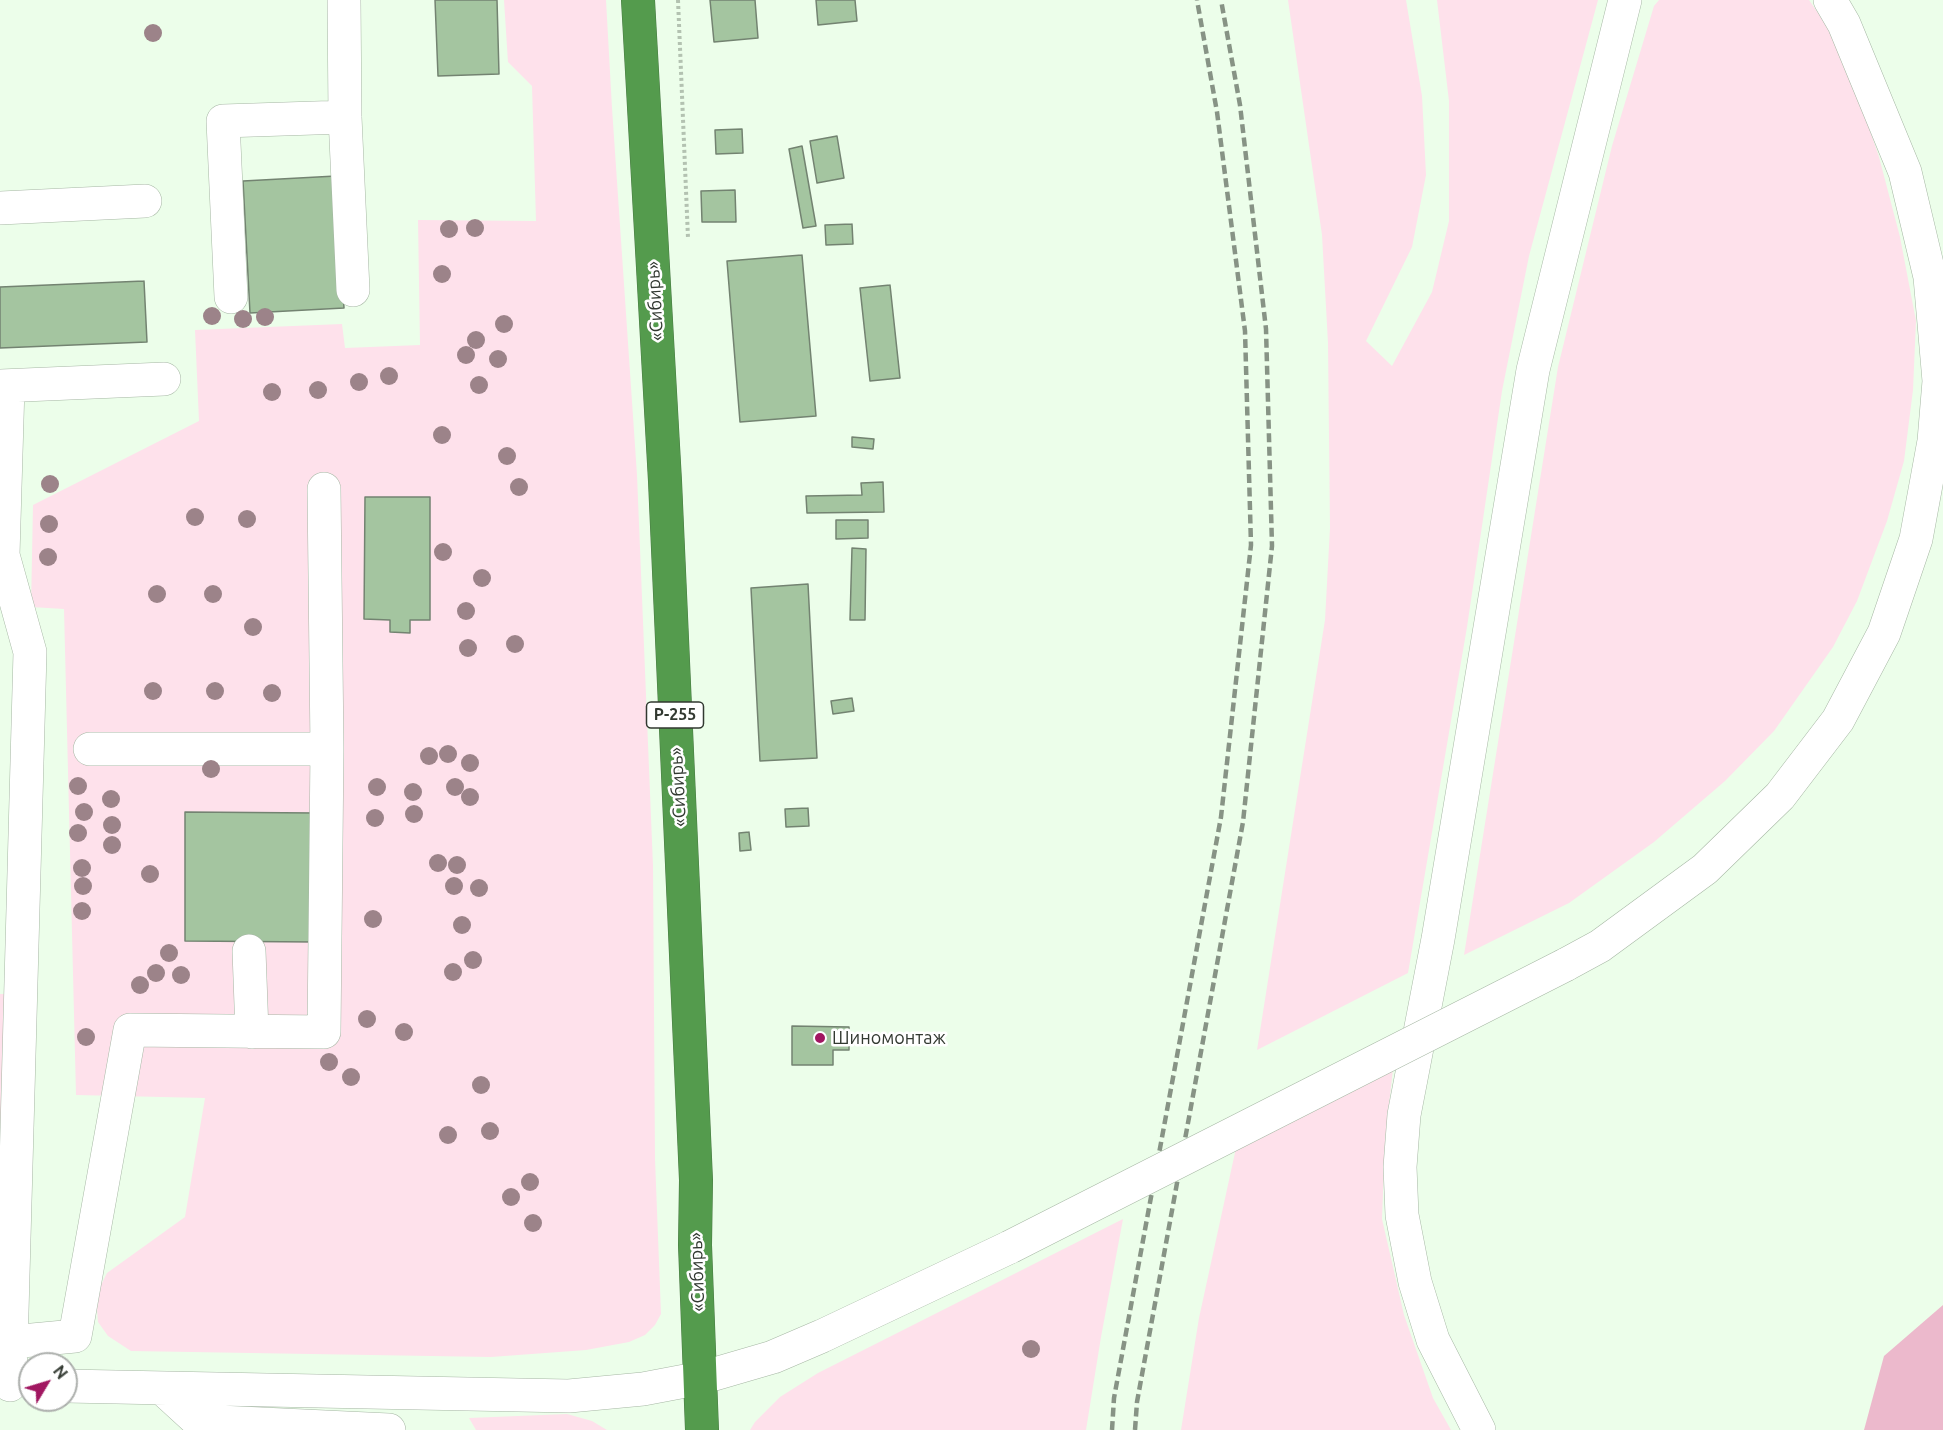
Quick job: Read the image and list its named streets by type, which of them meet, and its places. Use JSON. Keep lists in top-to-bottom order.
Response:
{
  "streets": {
    "highway": ["«Сибирь»", "Р-255"]
  },
  "places": ["Шиномонтаж"],
  "north": "top right"
}
